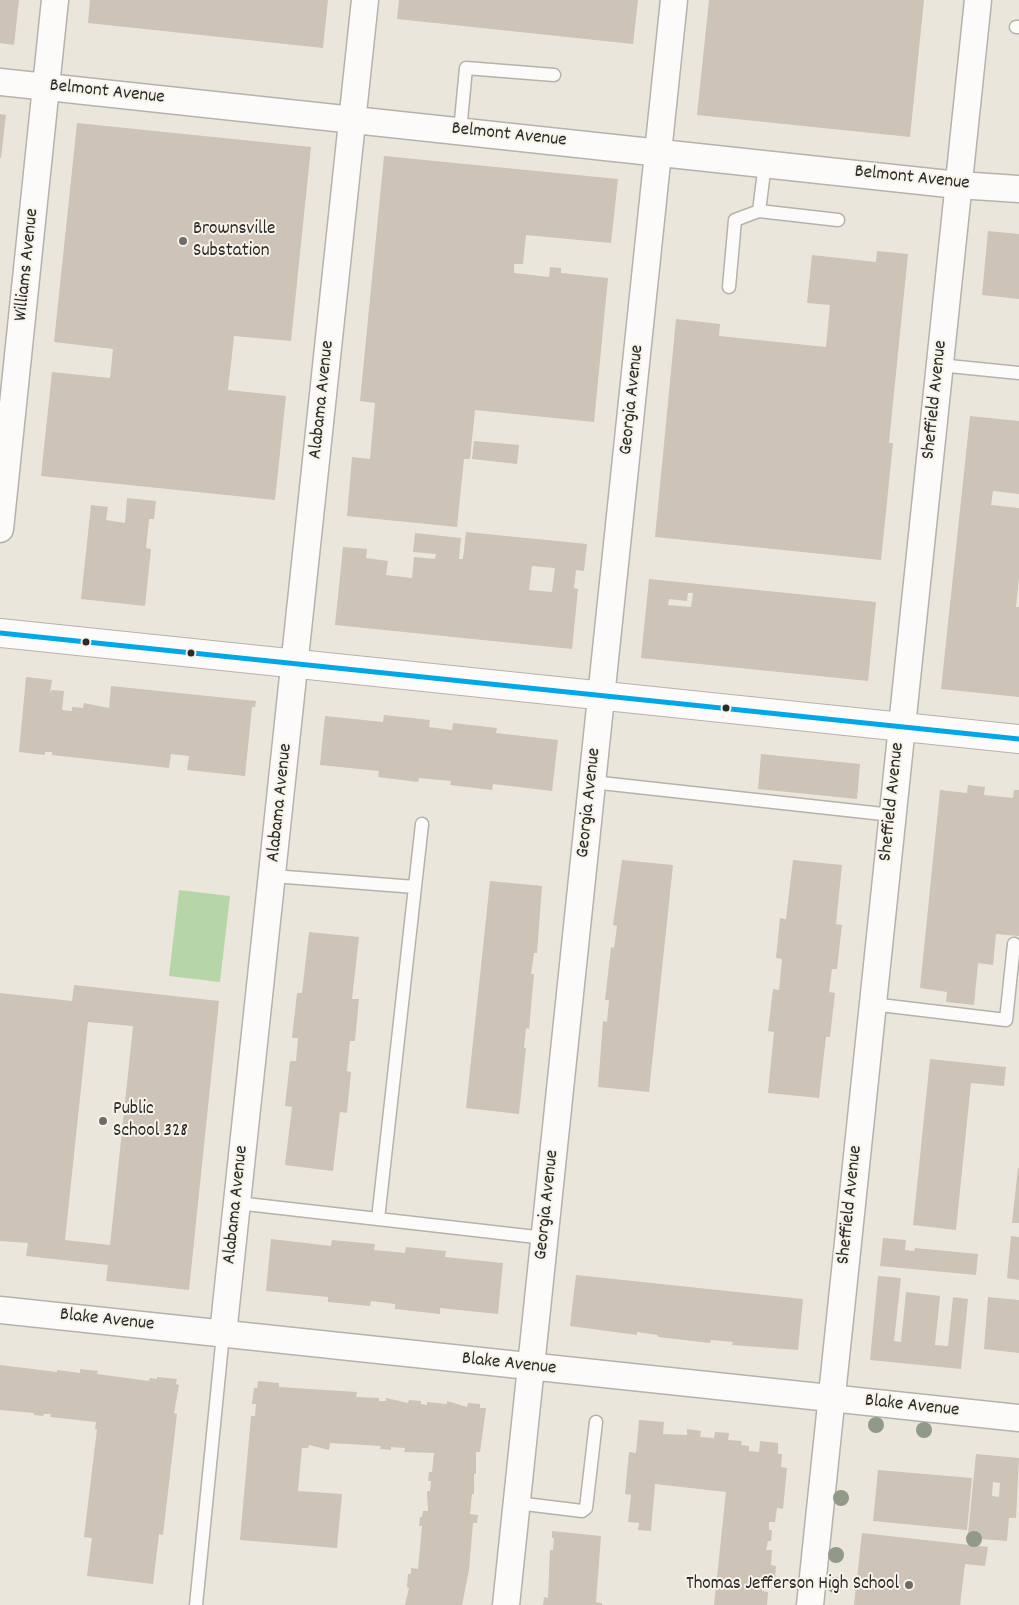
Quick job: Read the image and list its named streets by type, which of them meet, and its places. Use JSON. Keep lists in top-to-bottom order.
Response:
{
  "streets": {
    "street": [
      "Belmont Avenue",
      "Williams Avenue",
      "Alabama Avenue",
      "Georgia Avenue",
      "Sheffield Avenue",
      "Blake Avenue"
    ]
  },
  "crossings": [
    ["Belmont Avenue", "Williams Avenue"],
    ["Belmont Avenue", "Alabama Avenue"],
    ["Belmont Avenue", "Georgia Avenue"],
    ["Belmont Avenue", "Sheffield Avenue"],
    ["Alabama Avenue", "Blake Avenue"],
    ["Georgia Avenue", "Blake Avenue"],
    ["Sheffield Avenue", "Blake Avenue"]
  ],
  "places": ["Brownsville Substation", "Public School 328", "Thomas Jefferson High School"]
}
